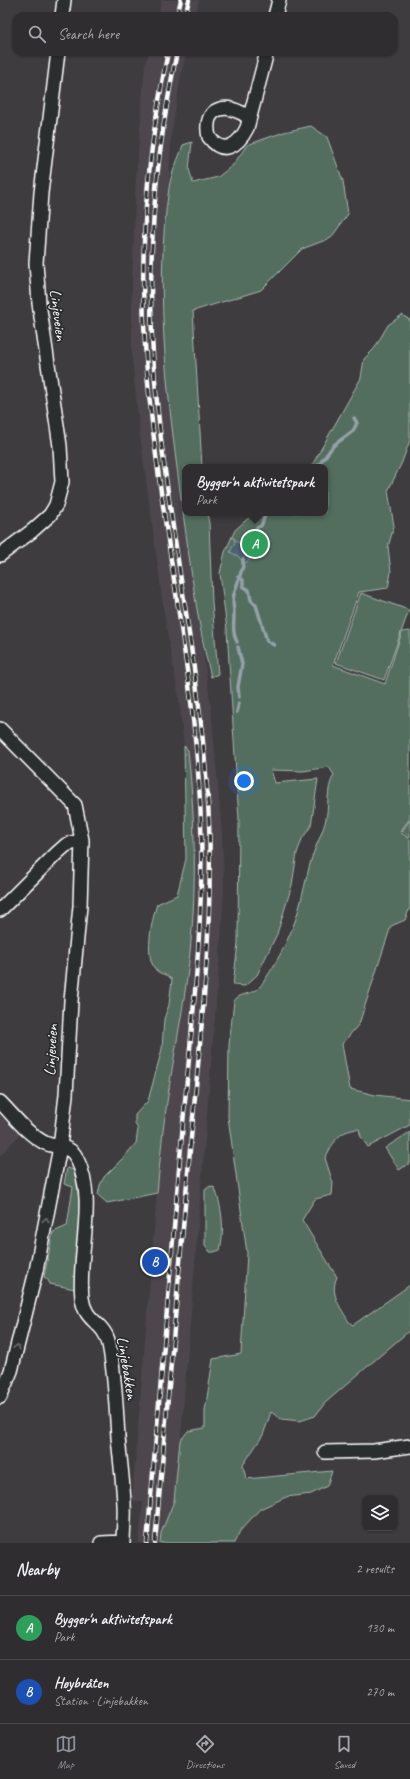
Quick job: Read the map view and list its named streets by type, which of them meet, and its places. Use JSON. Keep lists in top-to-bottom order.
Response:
{
  "streets": {
    "street": ["Linjeveien", "Linjebakken"]
  },
  "crossings": [
    ["Linjeveien", "Linjebakken"]
  ],
  "page": {
    "search": "Search here",
    "popup": ["Bygger'n aktivitetspark", "Park"],
    "pins": ["A", "B"],
    "heading": ["Nearby", "2 results"],
    "list": [
      {
        "mark": "A",
        "name": "Bygger'n aktivitetspark",
        "note": "Park",
        "value": "130 m"
      },
      {
        "mark": "B",
        "name": "Høybråten",
        "note": "Station · Linjebakken",
        "value": "270 m"
      }
    ],
    "nav": ["Map", "Directions", "Saved"]
  }
}
